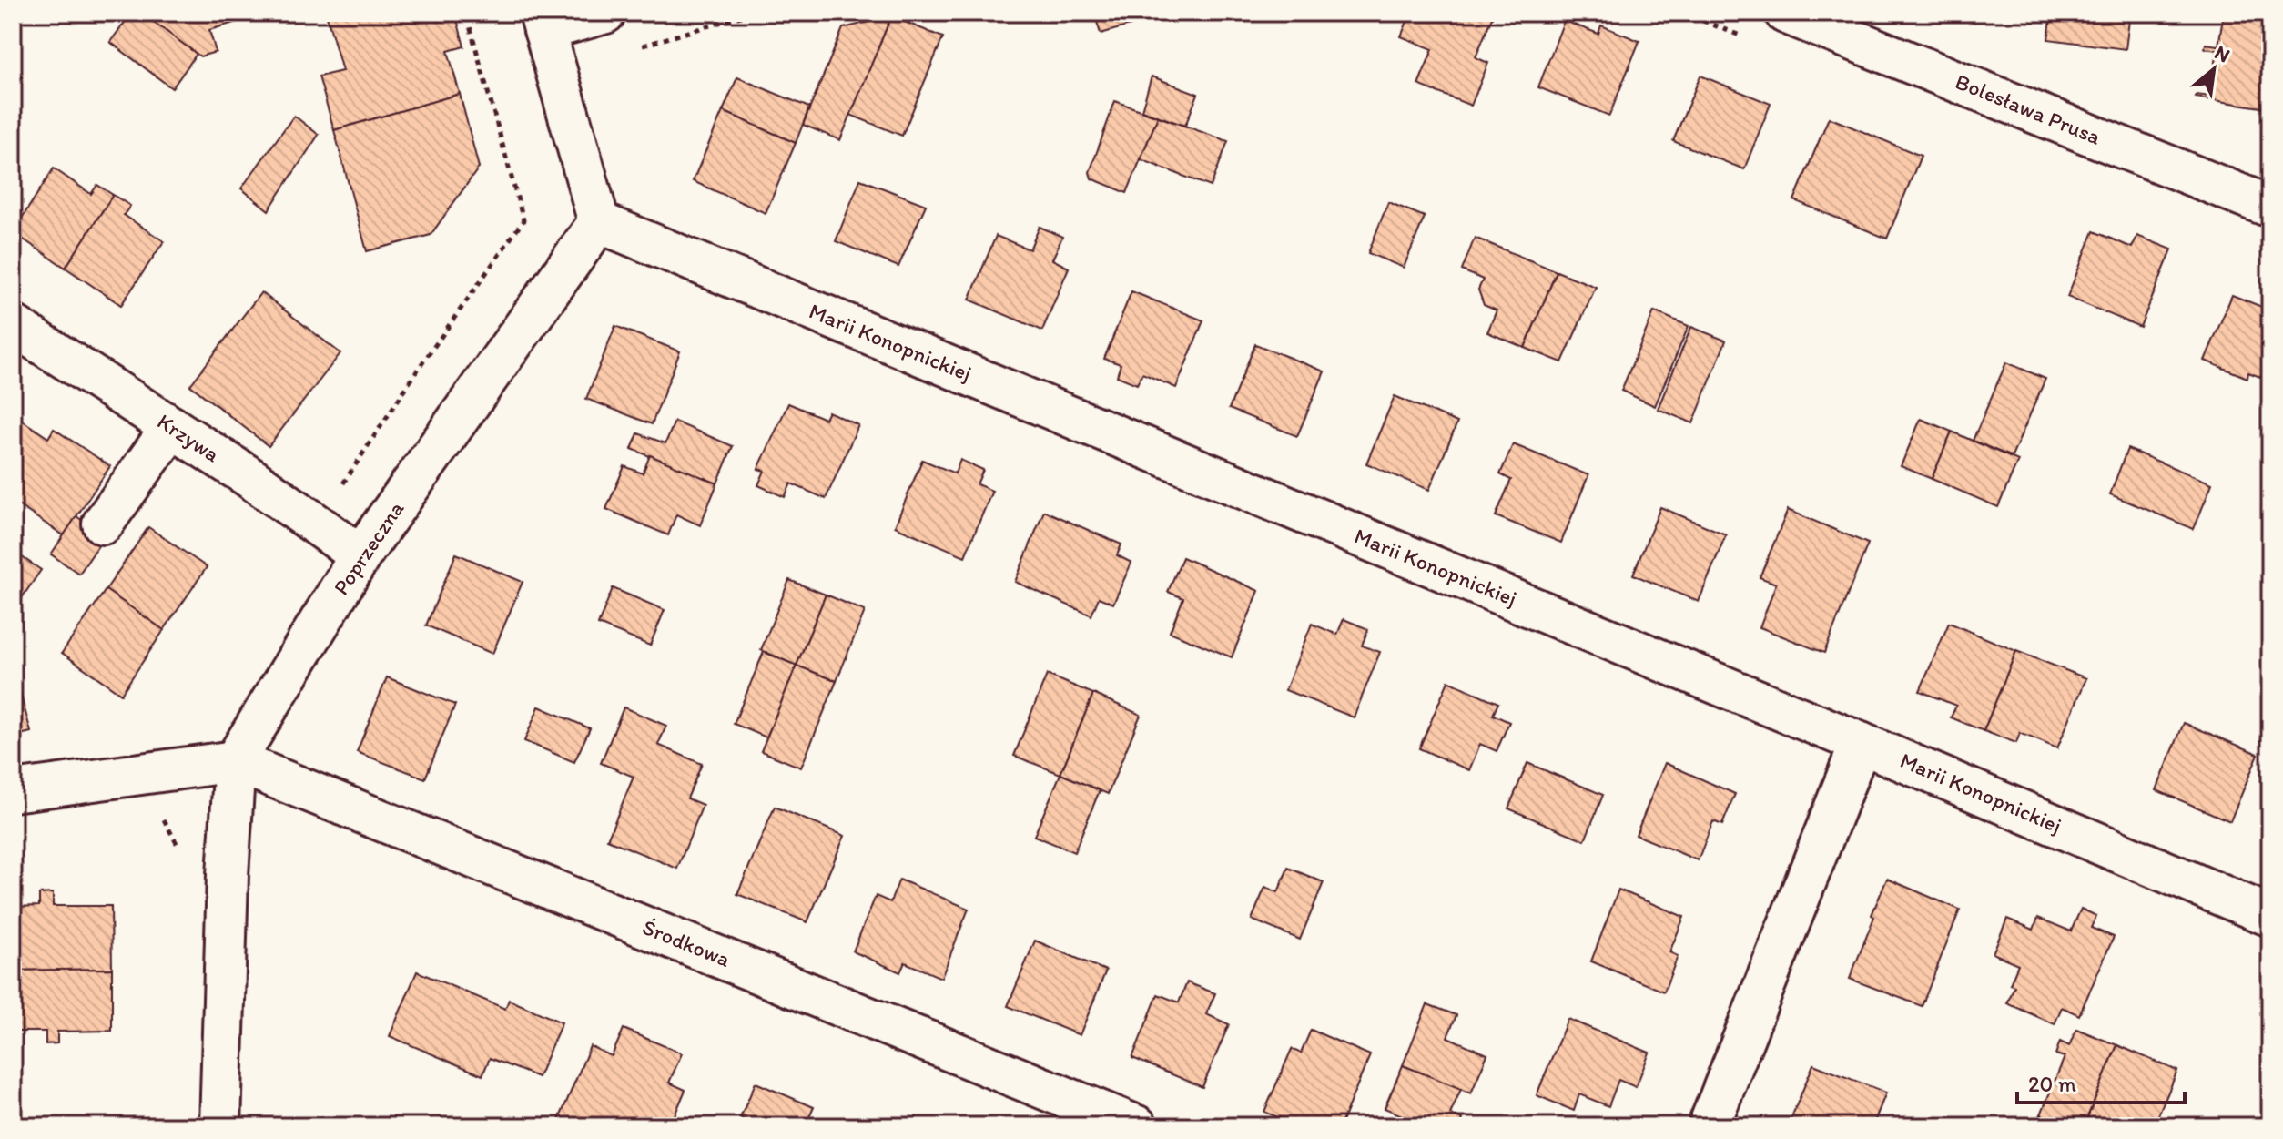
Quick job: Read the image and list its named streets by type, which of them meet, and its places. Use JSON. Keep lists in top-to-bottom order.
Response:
{
  "streets": {
    "street": [
      "Bolesława Prusa",
      "Marii Konopnickiej",
      "Krzywa",
      "Poprzeczna",
      "Środkowa"
    ]
  },
  "crossings": [
    ["Marii Konopnickiej", "Poprzeczna"],
    ["Krzywa", "Poprzeczna"],
    ["Poprzeczna", "Środkowa"]
  ],
  "scale_bar": "20 m",
  "north": "top right"
}
